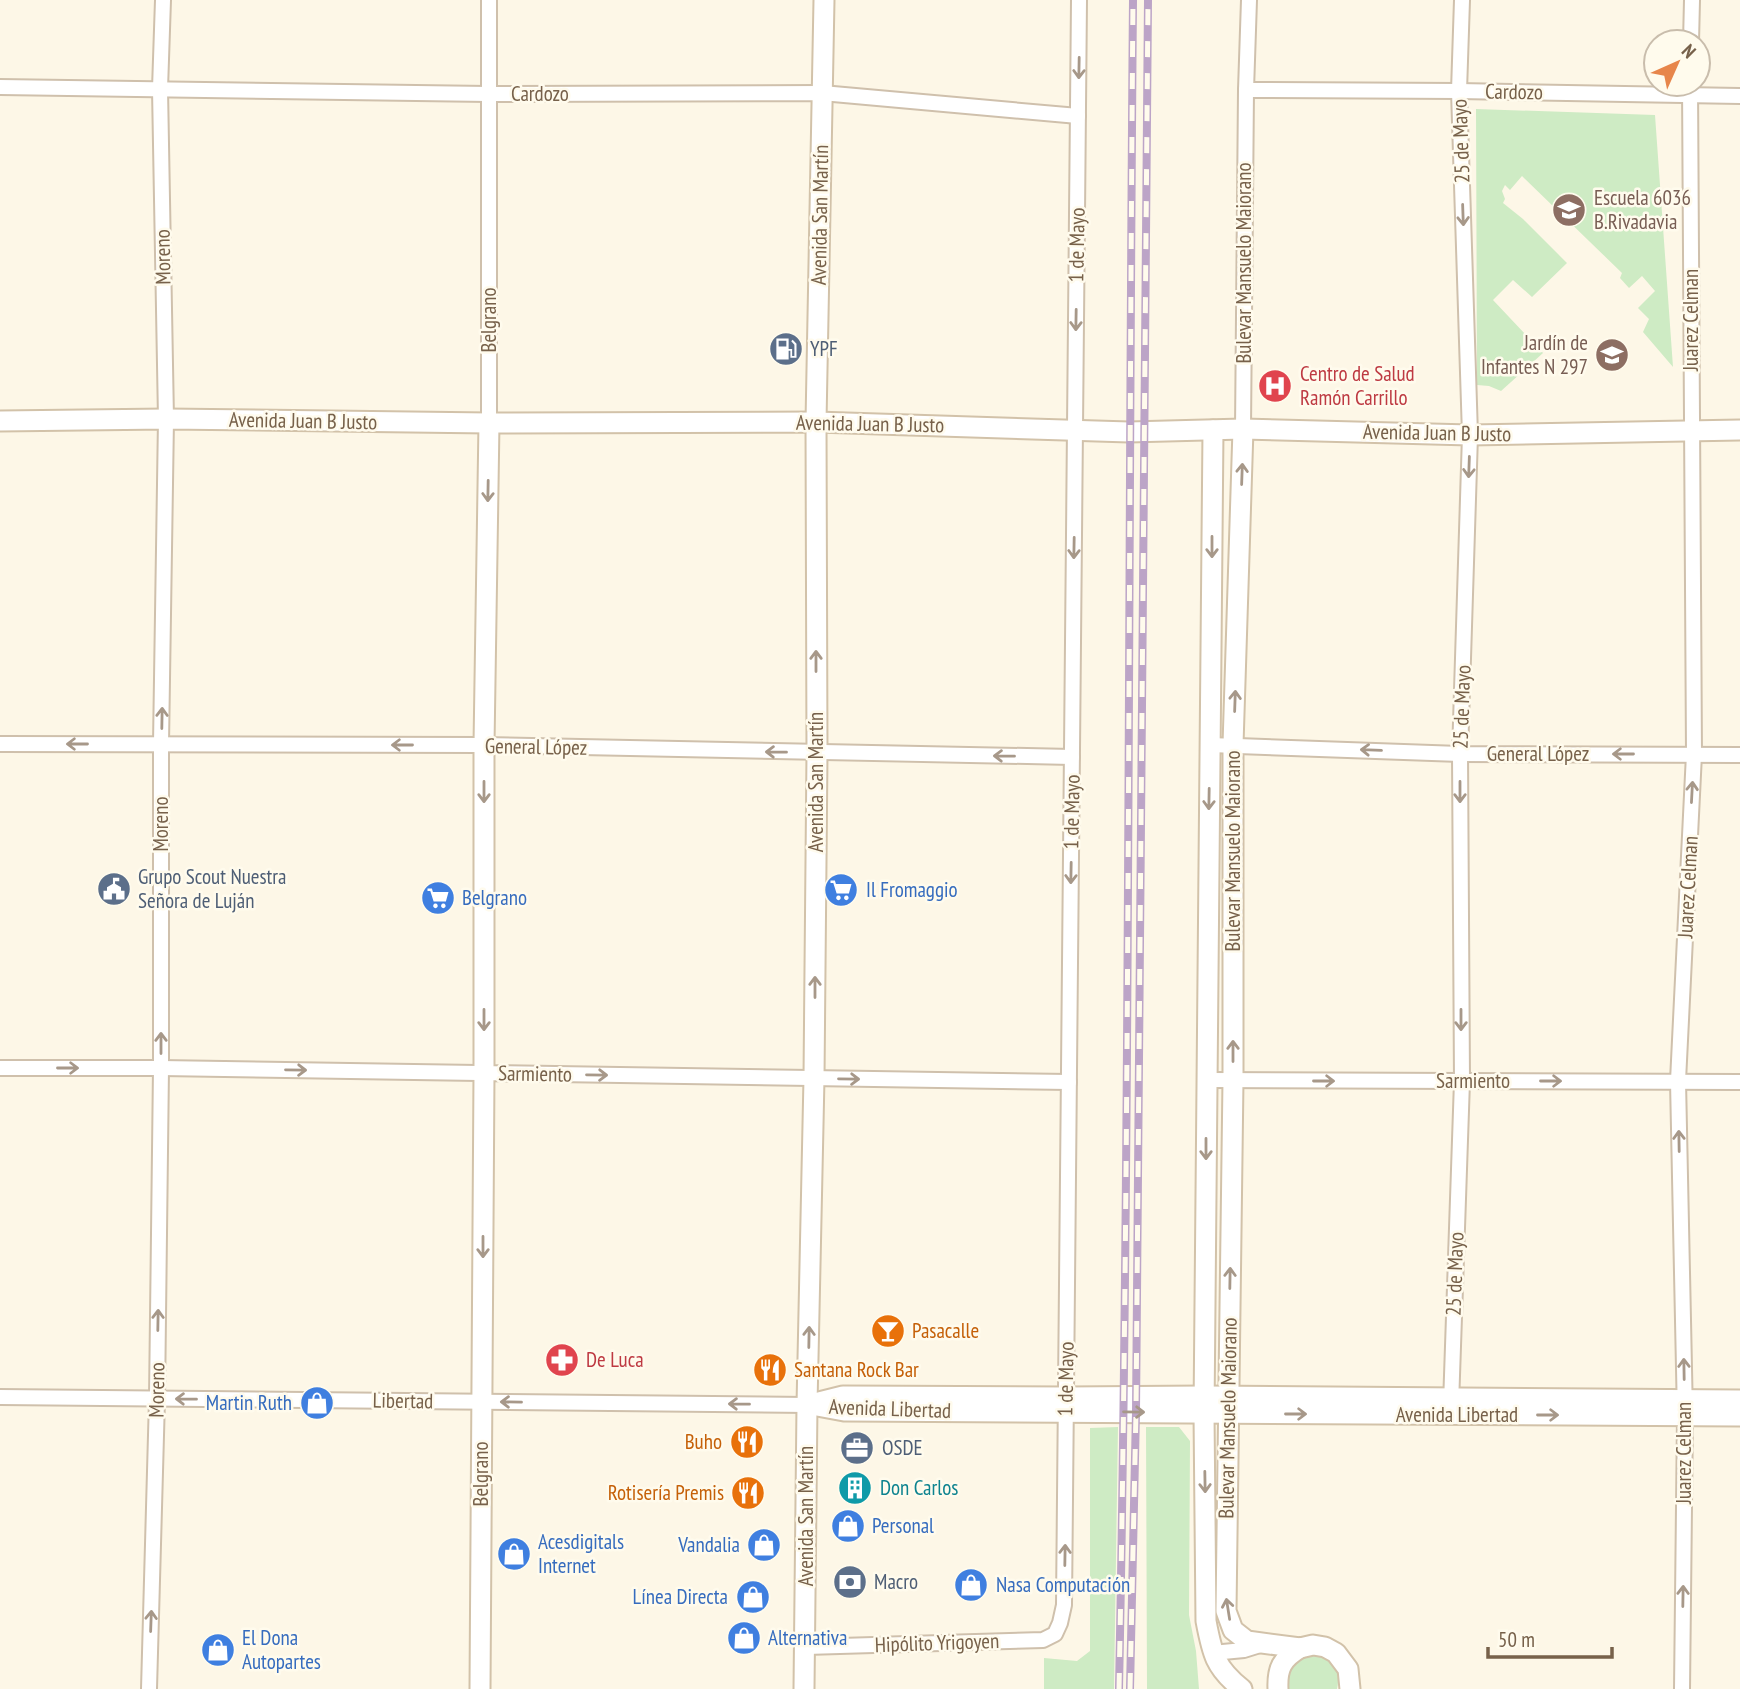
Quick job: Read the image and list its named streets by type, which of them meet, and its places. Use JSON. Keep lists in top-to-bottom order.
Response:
{
  "streets": {
    "main road": [
      "Avenida San Martín",
      "Bulevar Mansuelo Maiorano",
      "Belgrano",
      "Avenida Juan B Justo",
      "Avenida Libertad"
    ],
    "street": [
      "Cardozo",
      "25 de Mayo",
      "1 de Mayo",
      "Moreno",
      "Juarez Celman",
      "General López",
      "Sarmiento",
      "Libertad",
      "Hipólito Yrigoyen"
    ]
  },
  "crossings": [
    ["Cardozo", "25 de Mayo"],
    ["Cardozo", "Avenida San Martín"],
    ["Cardozo", "1 de Mayo"],
    ["Cardozo", "Moreno"],
    ["Cardozo", "Bulevar Mansuelo Maiorano"],
    ["Cardozo", "Belgrano"],
    ["25 de Mayo", "Avenida Juan B Justo"],
    ["25 de Mayo", "General López"],
    ["25 de Mayo", "Sarmiento"],
    ["25 de Mayo", "Avenida Libertad"],
    ["Avenida San Martín", "Avenida Juan B Justo"],
    ["Avenida San Martín", "General López"],
    ["Avenida San Martín", "Sarmiento"],
    ["Avenida San Martín", "Libertad"],
    ["Avenida San Martín", "Avenida Libertad"],
    ["Avenida San Martín", "Hipólito Yrigoyen"],
    ["1 de Mayo", "Avenida Juan B Justo"],
    ["1 de Mayo", "General López"],
    ["1 de Mayo", "Sarmiento"],
    ["1 de Mayo", "Avenida Libertad"],
    ["1 de Mayo", "Hipólito Yrigoyen"],
    ["Moreno", "Avenida Juan B Justo"],
    ["Moreno", "General López"],
    ["Moreno", "Sarmiento"],
    ["Moreno", "Libertad"],
    ["Bulevar Mansuelo Maiorano", "Avenida Juan B Justo"],
    ["Bulevar Mansuelo Maiorano", "General López"],
    ["Bulevar Mansuelo Maiorano", "Sarmiento"],
    ["Bulevar Mansuelo Maiorano", "Avenida Libertad"],
    ["Belgrano", "Avenida Juan B Justo"],
    ["Belgrano", "General López"],
    ["Belgrano", "Sarmiento"],
    ["Belgrano", "Libertad"],
    ["Juarez Celman", "Avenida Juan B Justo"],
    ["Juarez Celman", "General López"],
    ["Juarez Celman", "Sarmiento"],
    ["Juarez Celman", "Avenida Libertad"],
    ["Libertad", "Avenida Libertad"]
  ],
  "one_way": [
    "25 de Mayo",
    "Avenida San Martín",
    "Moreno",
    "Belgrano",
    "Juarez Celman",
    "General López",
    "Sarmiento",
    "Libertad"
  ],
  "places": {
    "school or university": ["Escuela 6036 B.Rivadavia", "Jardín de Infantes N 297"],
    "fuel station": ["YPF"],
    "hospital": ["Centro de Salud Ramón Carrillo"],
    "public building": ["Grupo Scout Nuestra Señora de Luján"],
    "supermarket": ["Il Fromaggio", "Belgrano"],
    "bar": ["Pasacalle"],
    "pharmacy": ["De Luca"],
    "restaurant": ["Santana Rock Bar", "Buho", "Rotisería Premis"],
    "shop": [
      "Martin Ruth",
      "Personal",
      "Vandalia",
      "Acesdigitals Internet",
      "Nasa Computación",
      "Línea Directa",
      "Alternativa",
      "El Dona Autopartes"
    ],
    "office": ["OSDE"],
    "building": ["Don Carlos"],
    "bank": ["Macro"]
  },
  "scale_bar": "50 m",
  "north": "top right"
}
